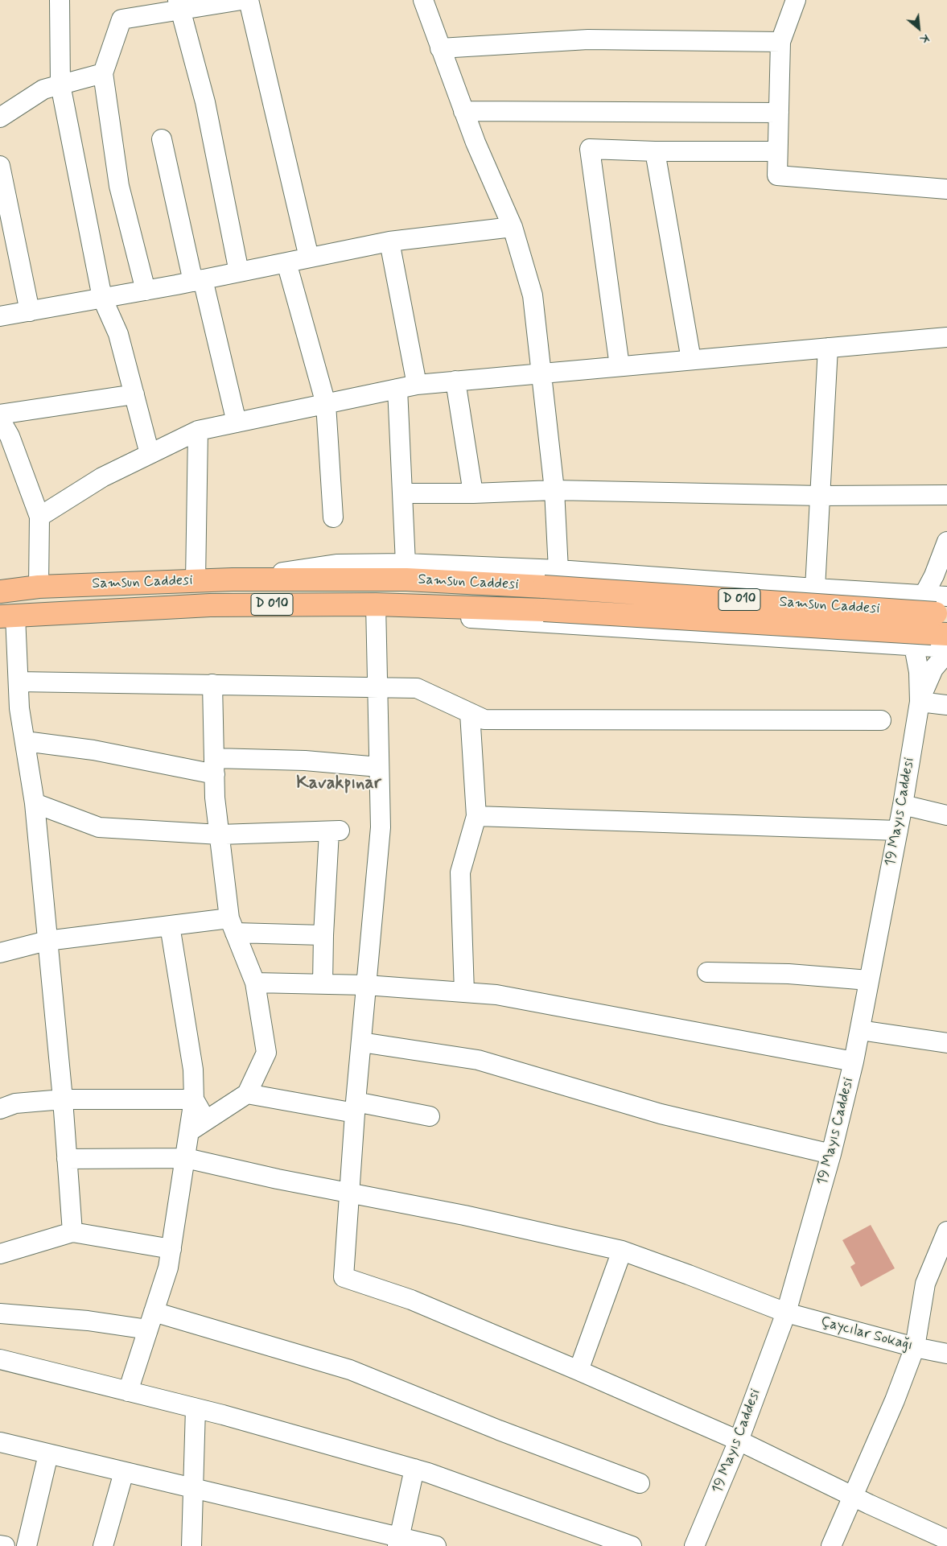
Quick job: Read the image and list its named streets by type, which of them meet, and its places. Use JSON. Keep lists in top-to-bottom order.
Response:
{
  "streets": {
    "highway": ["Samsun Caddesi", "D 010"],
    "street": ["19 Mayıs Caddesi", "Çaycılar Sokağı"]
  },
  "crossings": [
    ["Samsun Caddesi", "19 Mayıs Caddesi"],
    ["19 Mayıs Caddesi", "Çaycılar Sokağı"]
  ],
  "districts": ["Kavakpınar"],
  "north": "bottom right"
}
